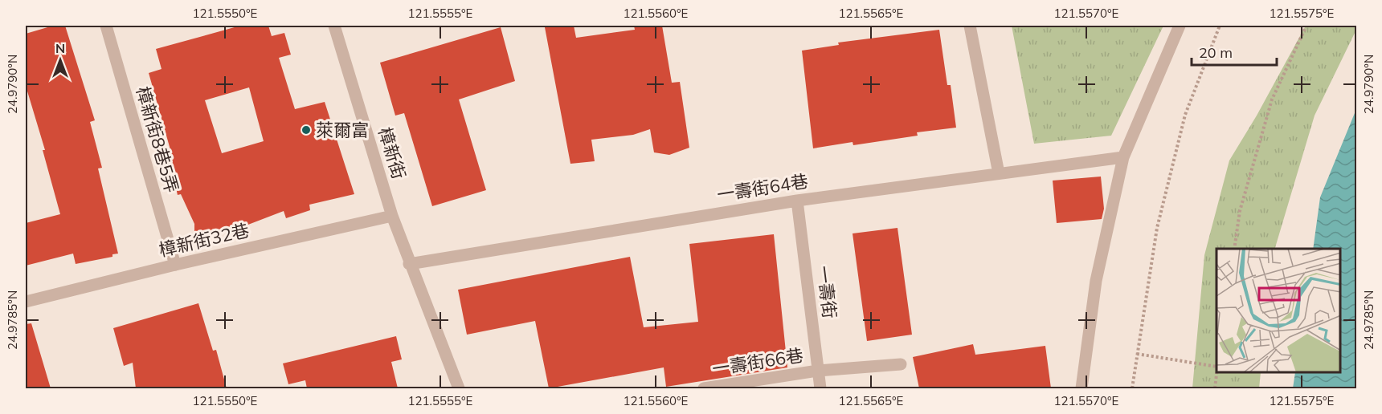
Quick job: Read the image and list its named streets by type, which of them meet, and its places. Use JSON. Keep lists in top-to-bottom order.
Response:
{
  "streets": {
    "street": [
      "樟新街8巷5弄",
      "樟新街",
      "一壽街64巷",
      "樟新街32巷",
      "一壽街",
      "一壽街66巷"
    ]
  },
  "crossings": [
    ["樟新街8巷5弄", "樟新街32巷"],
    ["樟新街", "一壽街64巷"],
    ["樟新街", "樟新街32巷"],
    ["一壽街64巷", "一壽街"],
    ["一壽街", "一壽街66巷"]
  ],
  "places": ["萊爾富"],
  "scale_bar": "20 m",
  "north": "top",
  "coordinates": [
    "121.5550°E",
    "121.5555°E",
    "121.5560°E",
    "121.5565°E",
    "121.5570°E",
    "121.5575°E",
    "24.9790°N",
    "24.9785°N"
  ]
}
